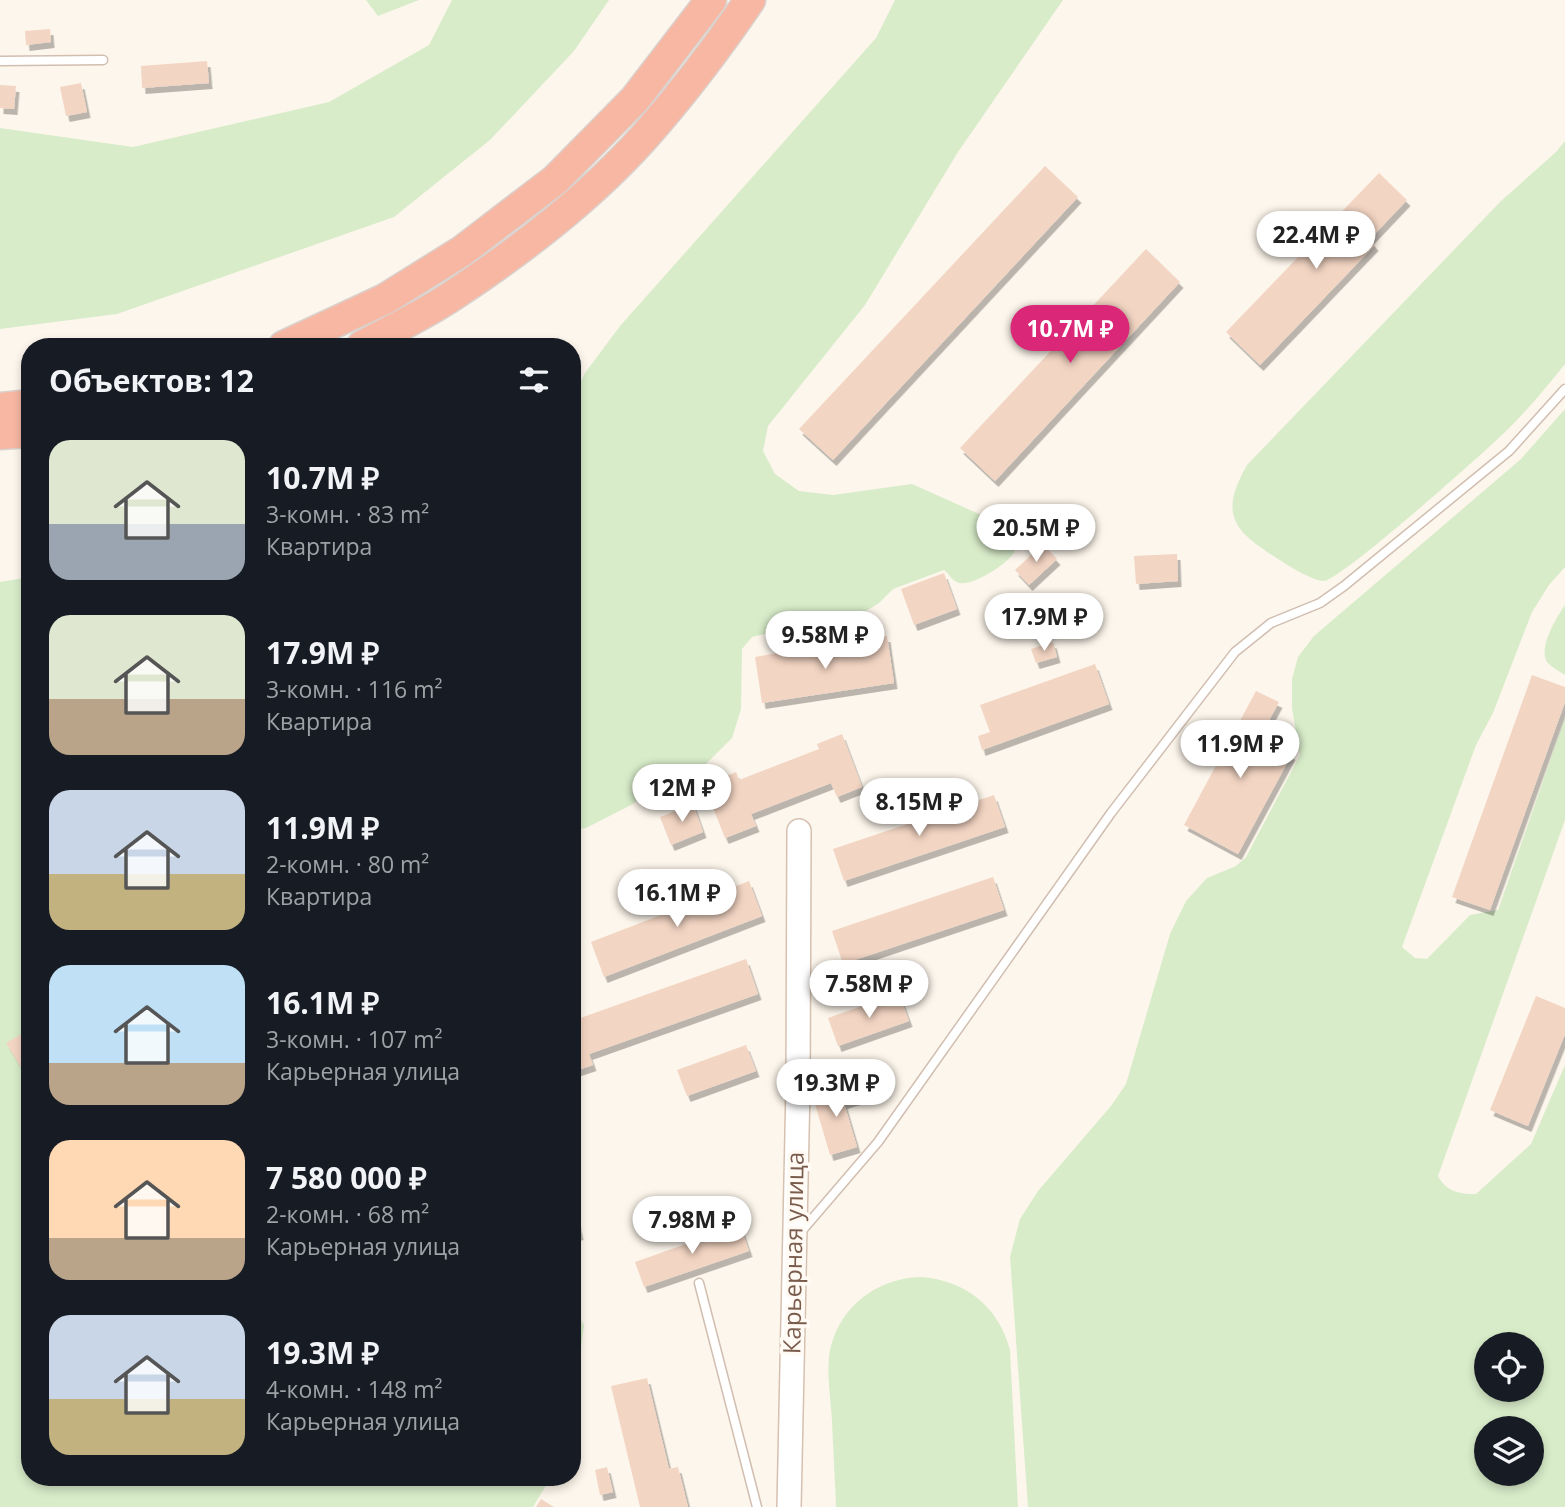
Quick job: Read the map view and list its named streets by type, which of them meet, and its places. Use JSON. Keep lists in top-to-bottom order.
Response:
{
  "streets": {
    "street": ["Карьерная улица"]
  },
  "page": {
    "price": [
      "22.4M ₽",
      "10.7M ₽",
      "20.5M ₽",
      "17.9M ₽",
      "9.58M ₽",
      "11.9M ₽",
      "12M ₽",
      "8.15M ₽",
      "16.1M ₽",
      "7.58M ₽",
      "19.3M ₽",
      "7.98M ₽"
    ],
    "heading": "Объектов: 12",
    "list": [
      {
        "name": "10.7M ₽",
        "note": "3-комн. · 83 m² · Квартира"
      },
      {
        "name": "17.9M ₽",
        "note": "3-комн. · 116 m² · Квартира"
      },
      {
        "name": "11.9M ₽",
        "note": "2-комн. · 80 m² · Квартира"
      },
      {
        "name": "16.1M ₽",
        "note": "3-комн. · 107 m² · Карьерная улица"
      },
      {
        "name": "7 580 000 ₽",
        "note": "2-комн. · 68 m² · Карьерная улица"
      },
      {
        "name": "19.3M ₽",
        "note": "4-комн. · 148 m² · Карьерная улица"
      }
    ]
  }
}
